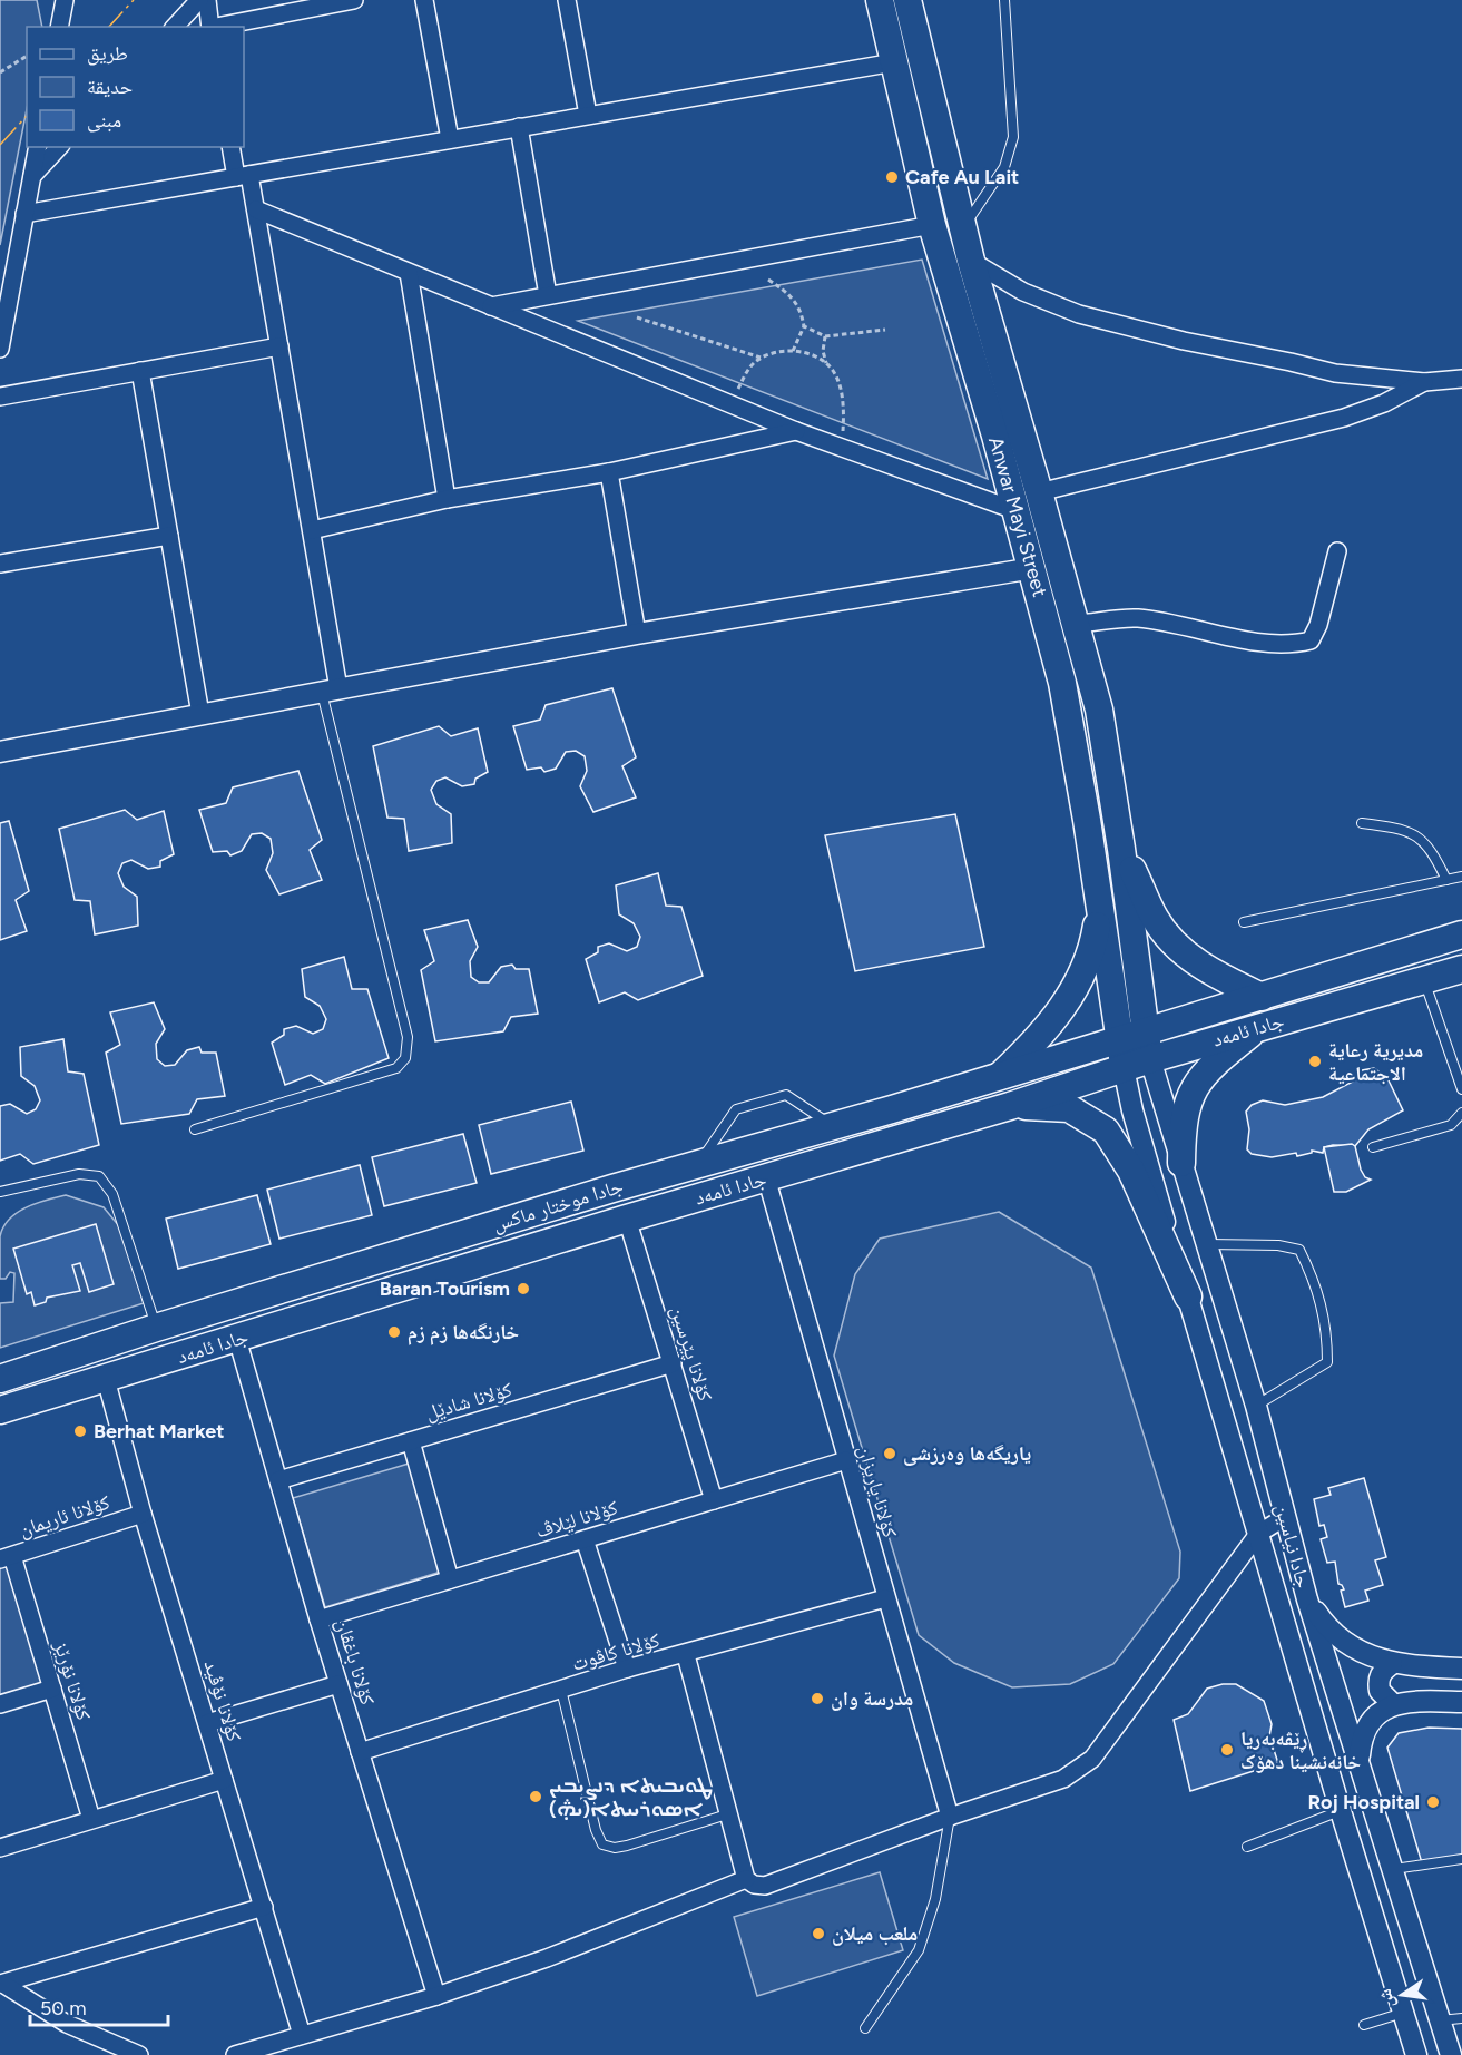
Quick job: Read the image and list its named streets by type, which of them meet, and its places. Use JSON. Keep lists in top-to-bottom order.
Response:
{
  "streets": {
    "main road": ["Anwar Mayi Street", "جادا ئامەد", "جادا موختار ماكس"],
    "street": [
      "کۆلانا پێرسین",
      "کۆلانا شادێل",
      "کۆلانا یاریزان",
      "کۆلانا ئاریمان",
      "کۆلانا لێلاڤ",
      "جادا نیاسین",
      "کۆلانا کاڤوت",
      "کۆلانا باغڤان",
      "کۆلانا نۆرێز",
      "کۆلانا نۆڤید"
    ]
  },
  "crossings": [
    ["Anwar Mayi Street", "جادا ئامەد"],
    ["Anwar Mayi Street", "جادا موختار ماكس"],
    ["Anwar Mayi Street", "جادا نیاسین"],
    ["جادا ئامەد", "جادا موختار ماكس"],
    ["جادا ئامەد", "کۆلانا پێرسین"],
    ["جادا ئامەد", "کۆلانا یاریزان"],
    ["جادا ئامەد", "جادا نیاسین"],
    ["جادا ئامەد", "کۆلانا باغڤان"],
    ["جادا ئامەد", "کۆلانا نۆڤید"],
    ["کۆلانا پێرسین", "کۆلانا شادێل"],
    ["کۆلانا پێرسین", "کۆلانا لێلاڤ"],
    ["کۆلانا شادێل", "کۆلانا باغڤان"],
    ["کۆلانا یاریزان", "کۆلانا لێلاڤ"],
    ["کۆلانا یاریزان", "کۆلانا کاڤوت"],
    ["کۆلانا ئاریمان", "کۆلانا نۆرێز"],
    ["کۆلانا ئاریمان", "کۆلانا نۆڤید"],
    ["کۆلانا لێلاڤ", "کۆلانا باغڤان"],
    ["کۆلانا کاڤوت", "کۆلانا باغڤان"]
  ],
  "places": [
    "Cafe Au Lait",
    "مديرية رعاية الاجتماعية",
    "Baran Tourism",
    "خارنگەها زم زم",
    "Berhat Market",
    "ياريگەها وەرزشی",
    "مدرسة وان",
    "ڕێڤه‌به‌ریا خانەنشينا دهۆک",
    "ܛܘܝܒܝܬܐ ܕܢܨܝܒܝܢ ܐܣܘܪܝܝܬܐ(ܞ)",
    "Roj Hospital",
    "ملعب ميلان"
  ],
  "legend": ["طريق", "حديقة", "مبنى"],
  "scale_bar": "50 m",
  "north": "left"
}
